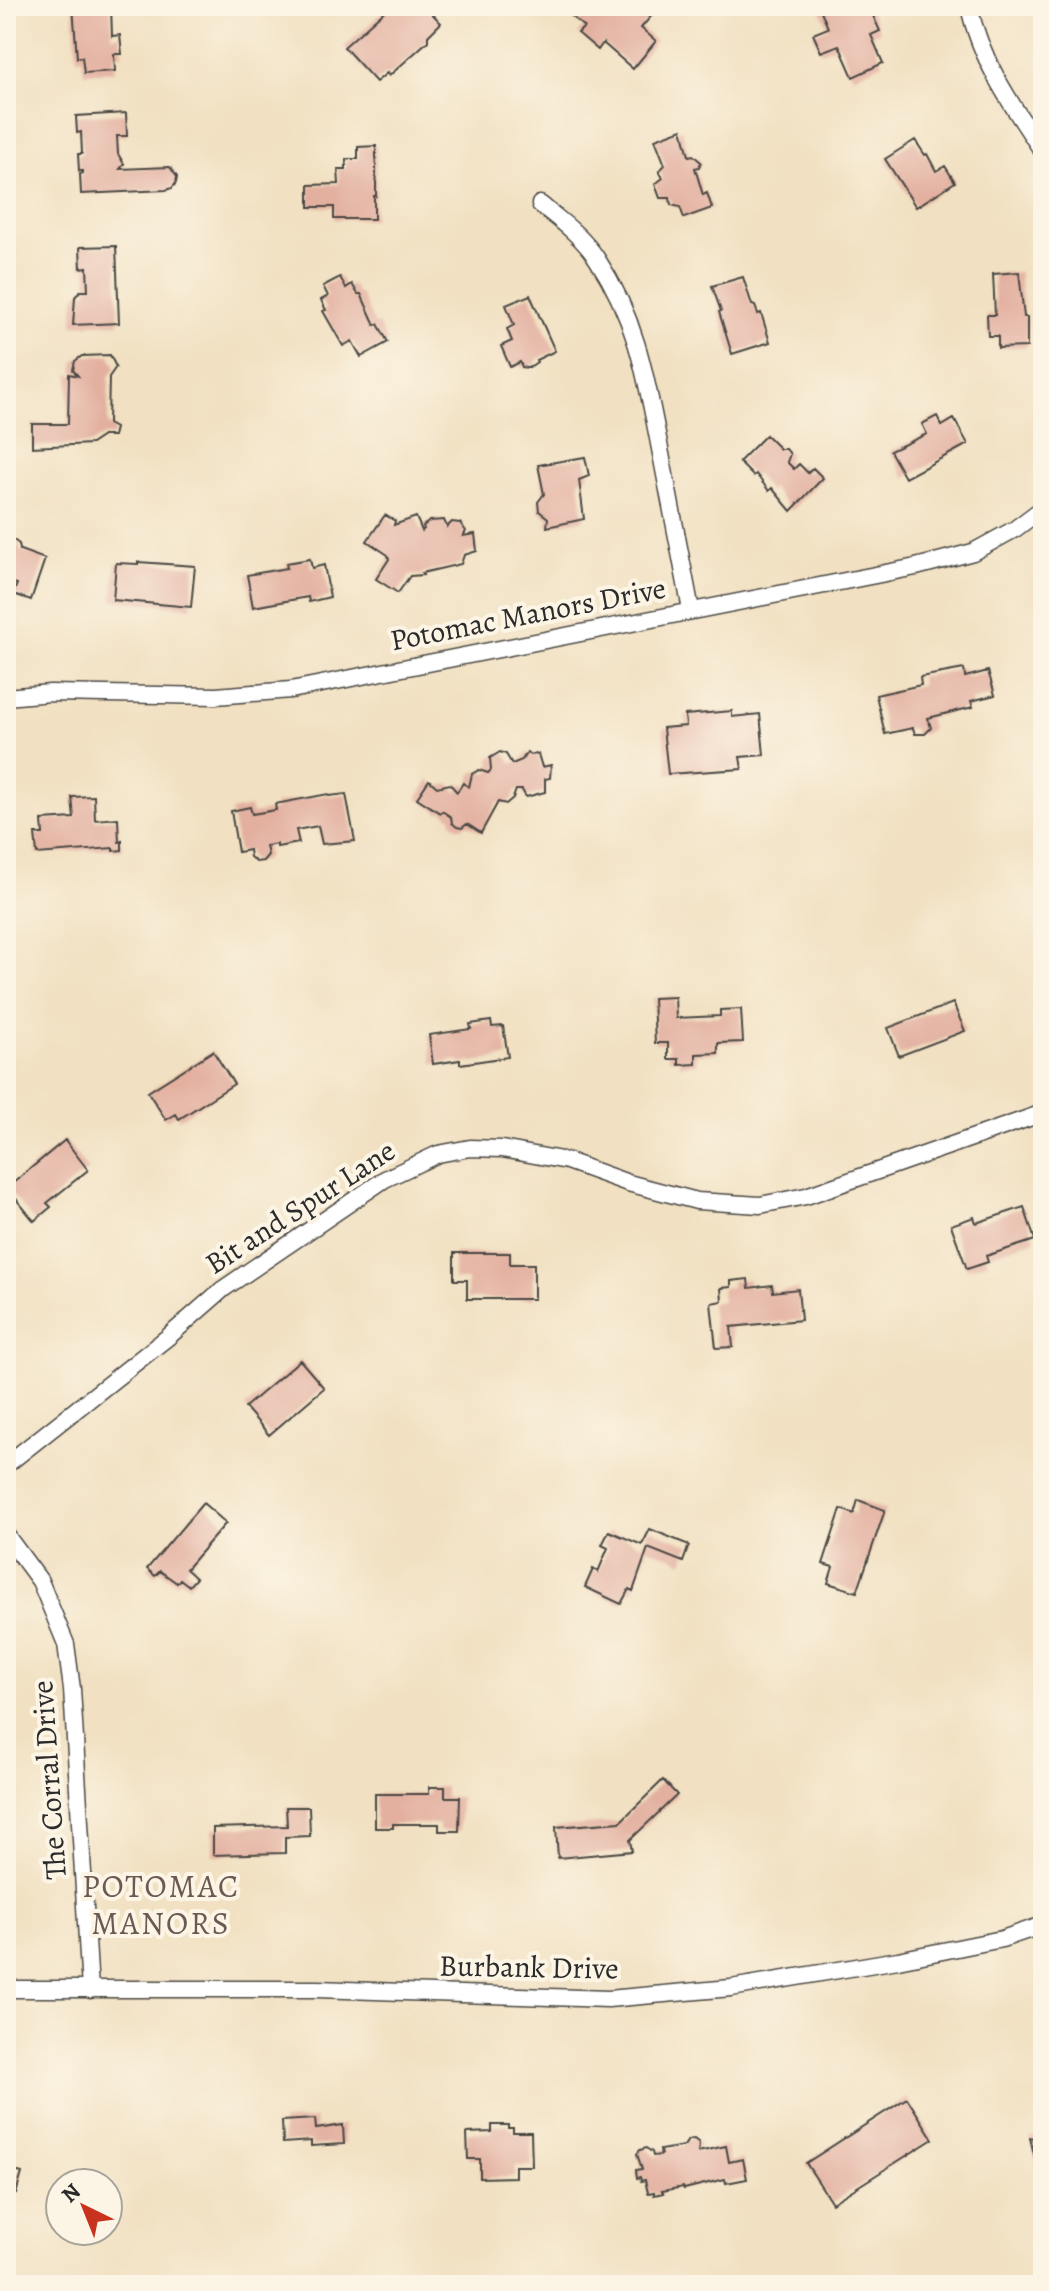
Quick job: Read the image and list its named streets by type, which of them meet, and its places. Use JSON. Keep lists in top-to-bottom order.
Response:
{
  "streets": {
    "street": [
      "Potomac Manors Drive",
      "Bit and Spur Lane",
      "The Corral Drive",
      "Burbank Drive"
    ]
  },
  "crossings": [
    ["The Corral Drive", "Burbank Drive"]
  ],
  "districts": ["POTOMAC MANORS"],
  "north": "top left"
}
